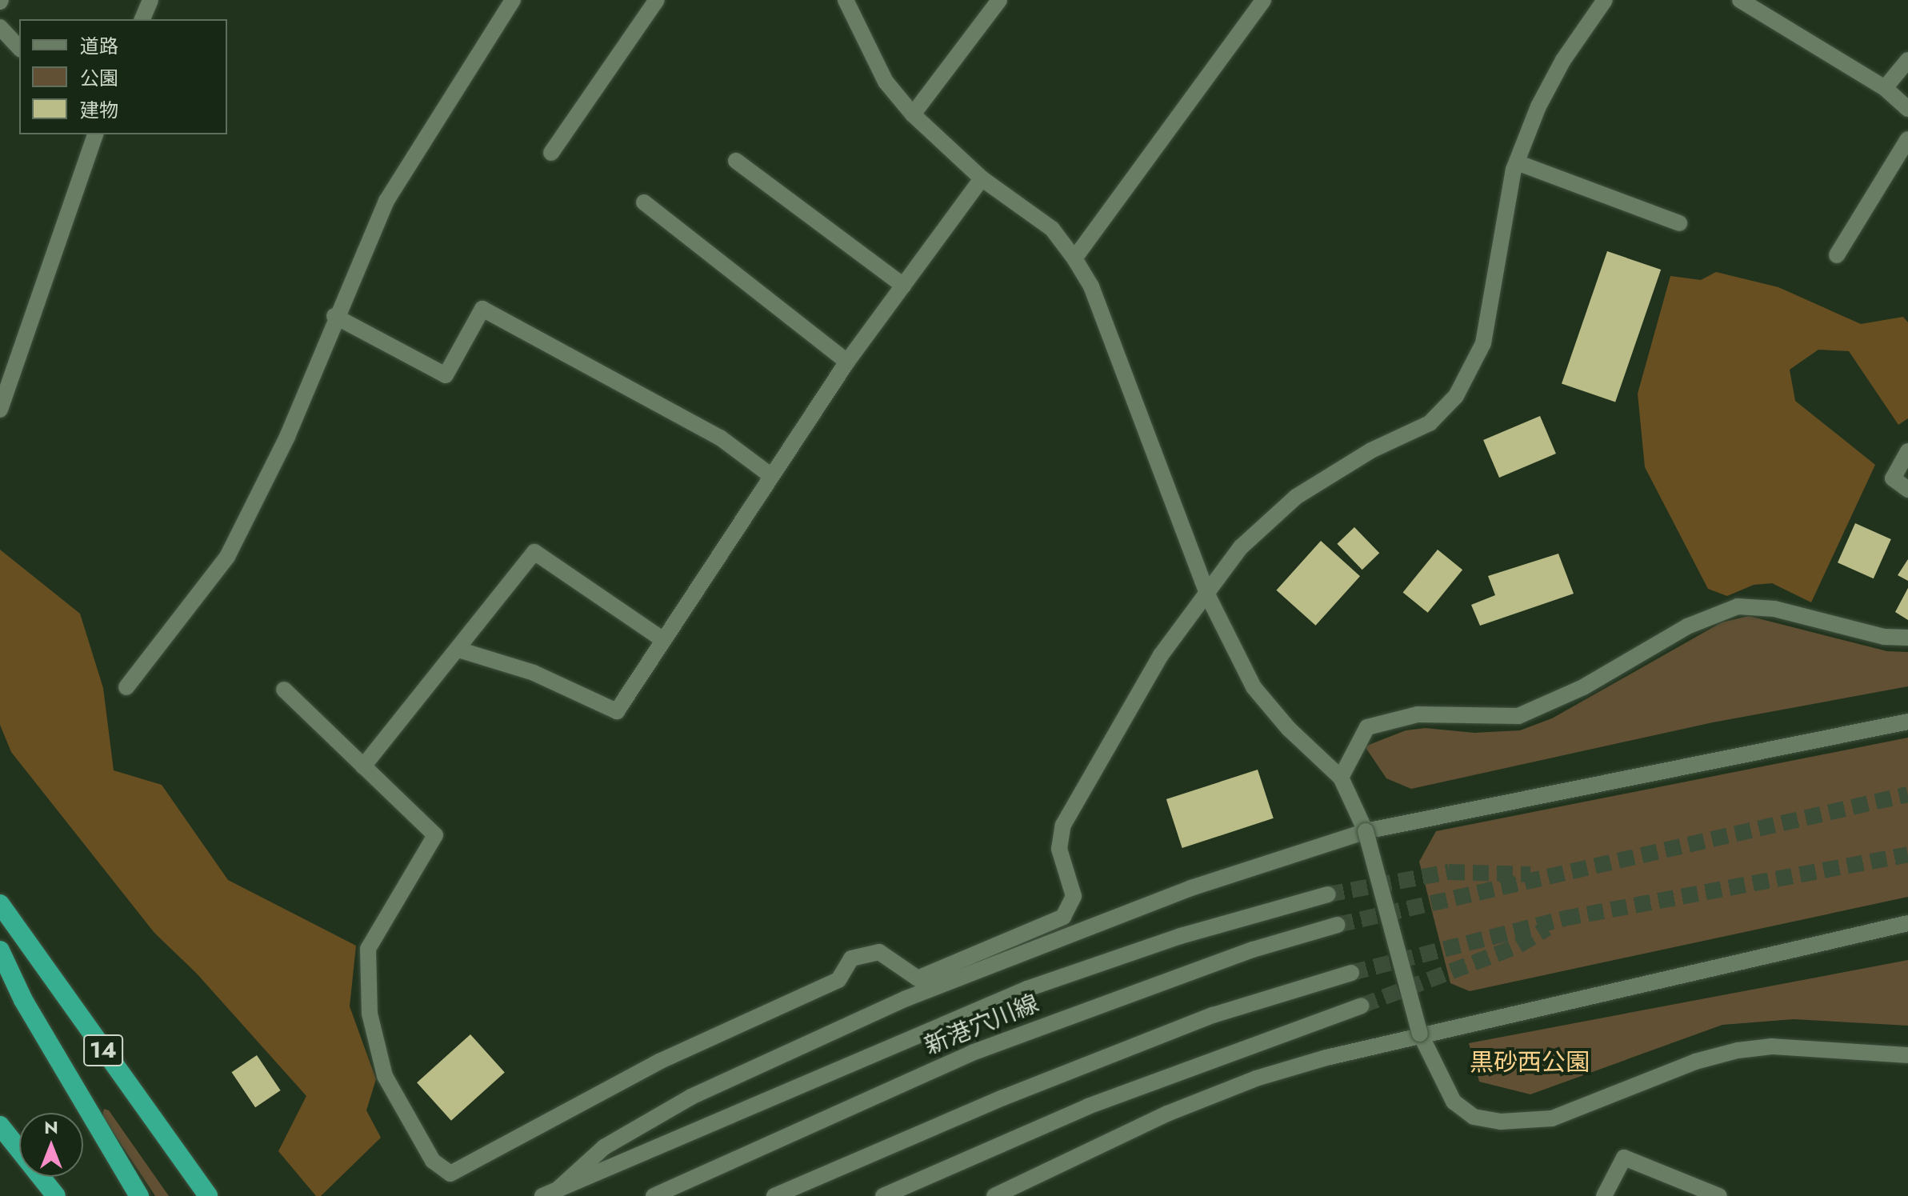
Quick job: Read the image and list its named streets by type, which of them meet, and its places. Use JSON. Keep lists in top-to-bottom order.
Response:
{
  "streets": {
    "highway": ["14"],
    "street": ["新港穴川線"]
  },
  "parks": ["黒砂西公園"],
  "legend": ["道路", "公園", "建物"],
  "north": "top"
}
